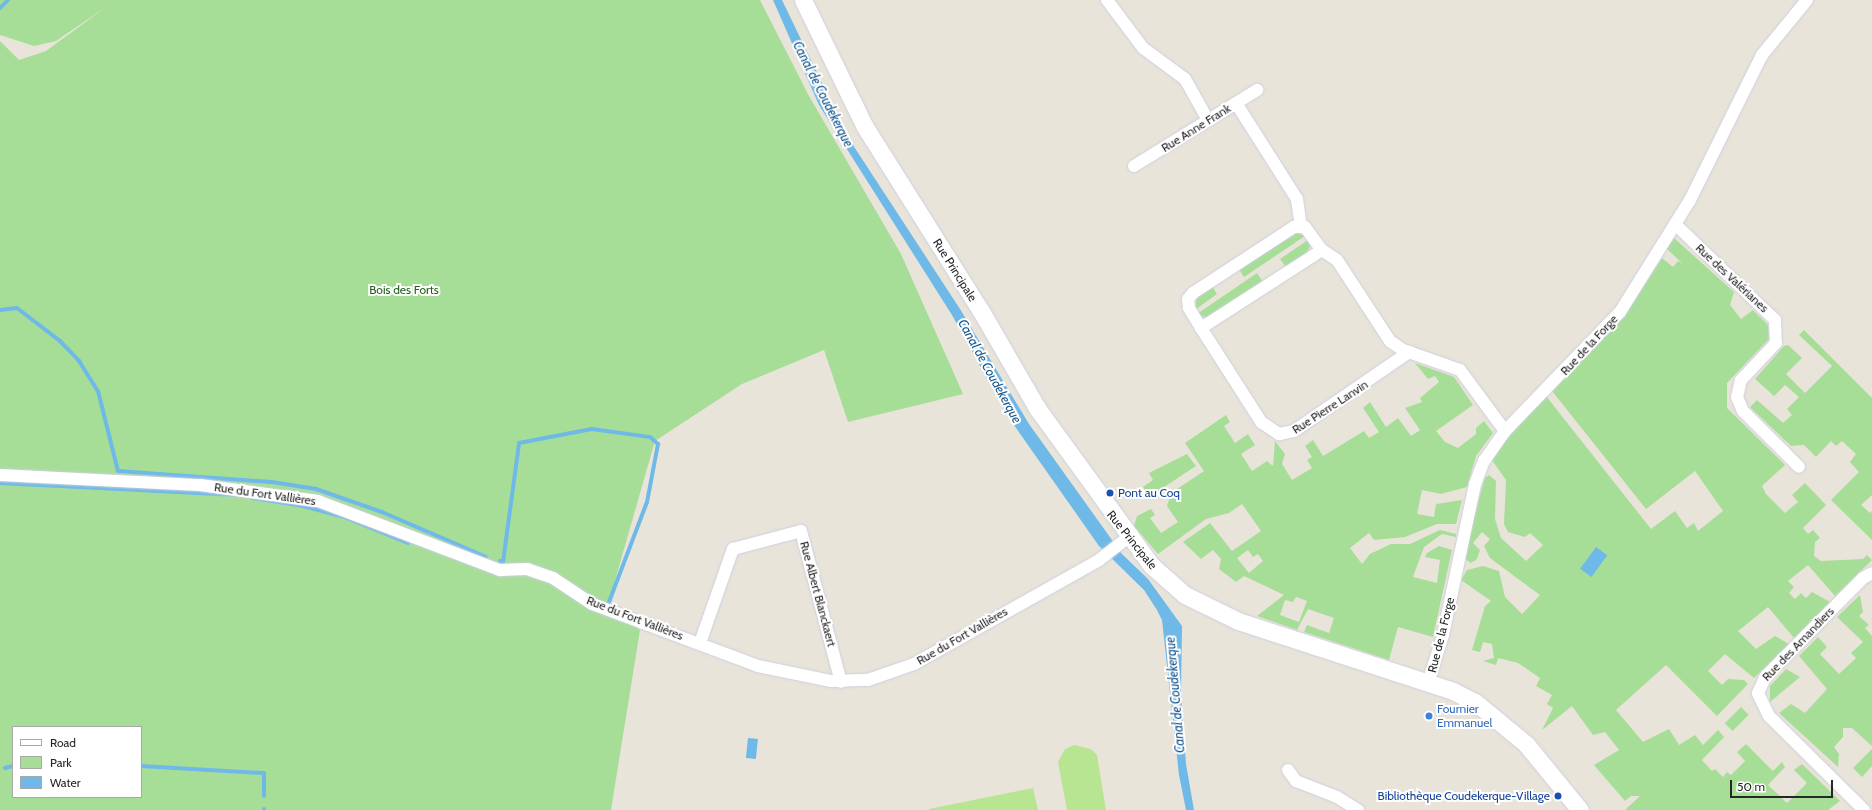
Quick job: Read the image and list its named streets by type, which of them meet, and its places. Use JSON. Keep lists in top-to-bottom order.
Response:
{
  "streets": {
    "street": [
      "Rue Anne Frank",
      "Rue Principale",
      "Rue des Valérianes",
      "Rue de la Forge",
      "Rue Pierre Lanvin",
      "Rue du Fort Vallières",
      "Rue Albert Blanckaert",
      "Rue des Amandiers"
    ]
  },
  "crossings": [
    ["Rue Principale", "Rue de la Forge"],
    ["Rue Principale", "Rue du Fort Vallières"],
    ["Rue des Valérianes", "Rue de la Forge"],
    ["Rue du Fort Vallières", "Rue Albert Blanckaert"]
  ],
  "water": ["Canal de Coudekerque"],
  "parks": ["Bois des Forts"],
  "places": ["Pont au Coq", "Fournier Emmanuel", "Bibliothèque Coudekerque-Village"],
  "legend": ["Road", "Park", "Water"],
  "scale_bar": "50 m"
}
